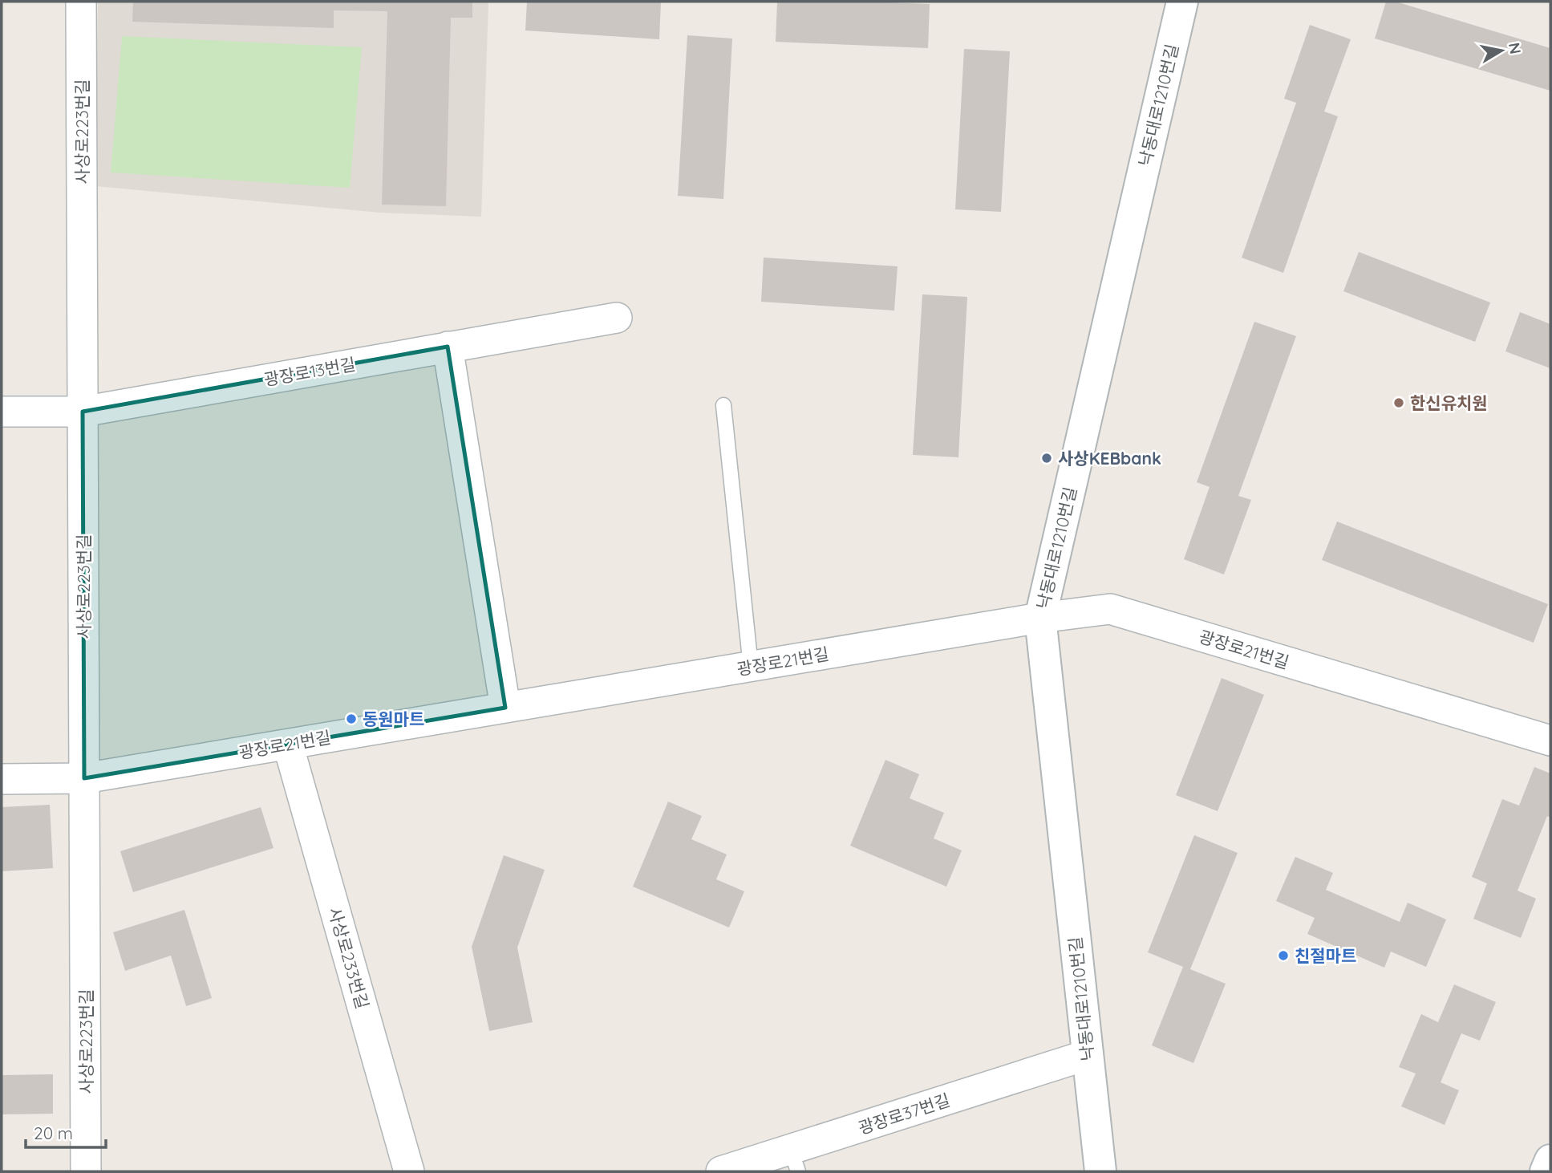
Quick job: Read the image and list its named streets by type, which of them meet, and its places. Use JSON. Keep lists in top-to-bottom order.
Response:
{
  "streets": {
    "street": [
      "낙동대로1210번길",
      "사상로223번길",
      "광장로13번길",
      "광장로21번길",
      "사상로233번길",
      "광장로37번길"
    ]
  },
  "crossings": [
    ["낙동대로1210번길", "광장로21번길"],
    ["낙동대로1210번길", "광장로37번길"],
    ["사상로223번길", "광장로13번길"],
    ["사상로223번길", "광장로21번길"],
    ["광장로21번길", "사상로233번길"]
  ],
  "places": [
    "한신유치원",
    "사상KEBbank",
    "동원마트",
    "친절마트"
  ],
  "scale_bar": "20 m",
  "north": "right"
}
